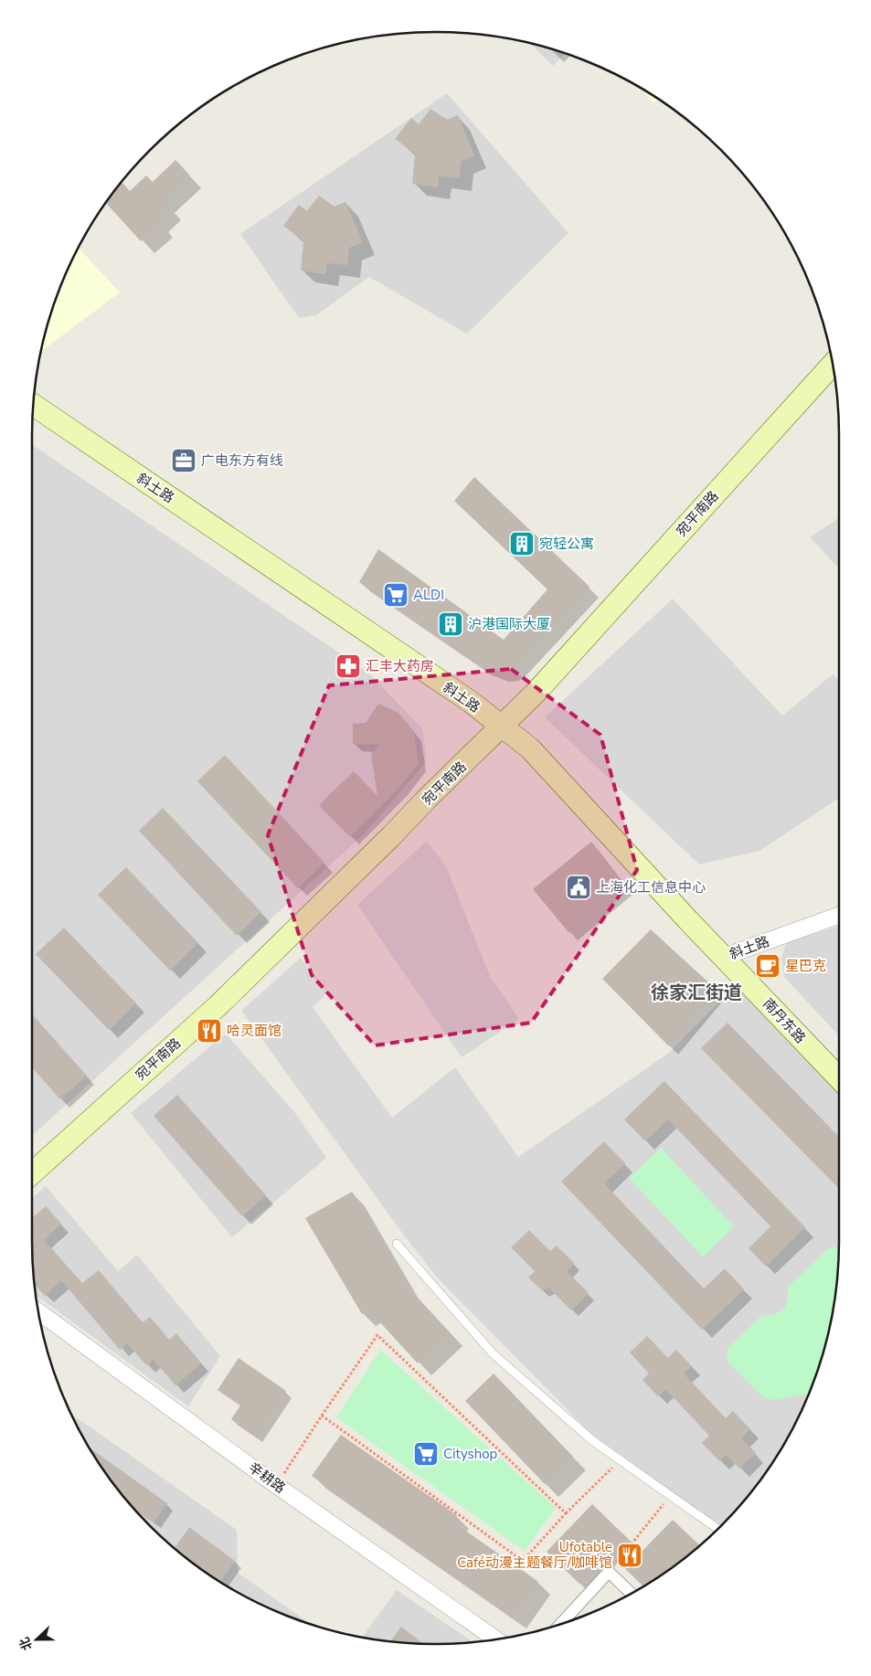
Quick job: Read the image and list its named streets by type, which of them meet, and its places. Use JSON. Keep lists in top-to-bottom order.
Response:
{
  "streets": {
    "main road": ["斜土路", "宛平南路", "南丹东路"],
    "street": ["辛耕路"]
  },
  "crossings": [
    ["斜土路", "宛平南路"],
    ["斜土路", "南丹东路"]
  ],
  "districts": ["徐家汇街道"],
  "places": {
    "office": ["广电东方有线"],
    "building": ["宛轻公寓", "沪港国际大厦"],
    "supermarket": ["ALDI", "Cityshop"],
    "pharmacy": ["汇丰大药房"],
    "public building": ["上海化工信息中心"],
    "cafe": ["星巴克"],
    "restaurant": ["哈灵面馆", "Ufotable Café动漫主题餐厅/咖啡馆"]
  },
  "north": "left"
}
